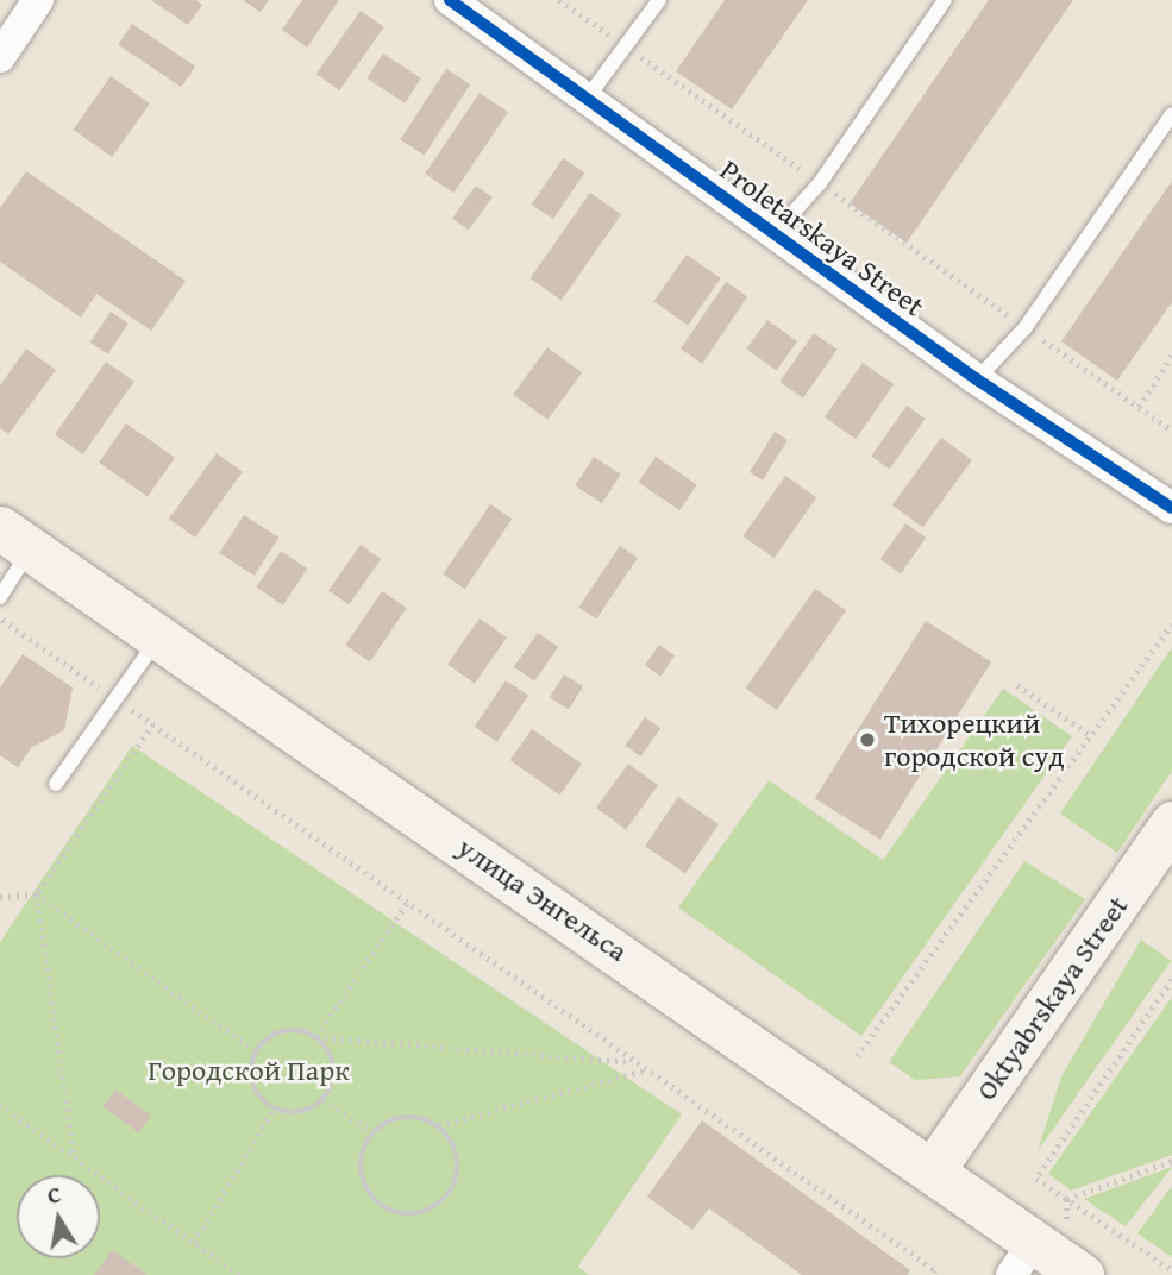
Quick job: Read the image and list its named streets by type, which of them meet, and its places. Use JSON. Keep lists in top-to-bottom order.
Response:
{
  "streets": {
    "main road": ["улица Энгельса", "Oktyabrskaya Street"],
    "street": ["Proletarskaya Street"]
  },
  "crossings": [
    ["улица Энгельса", "Oktyabrskaya Street"]
  ],
  "parks": ["Городской Парк"],
  "places": ["Тихорецкий городской суд"],
  "north": "top"
}
